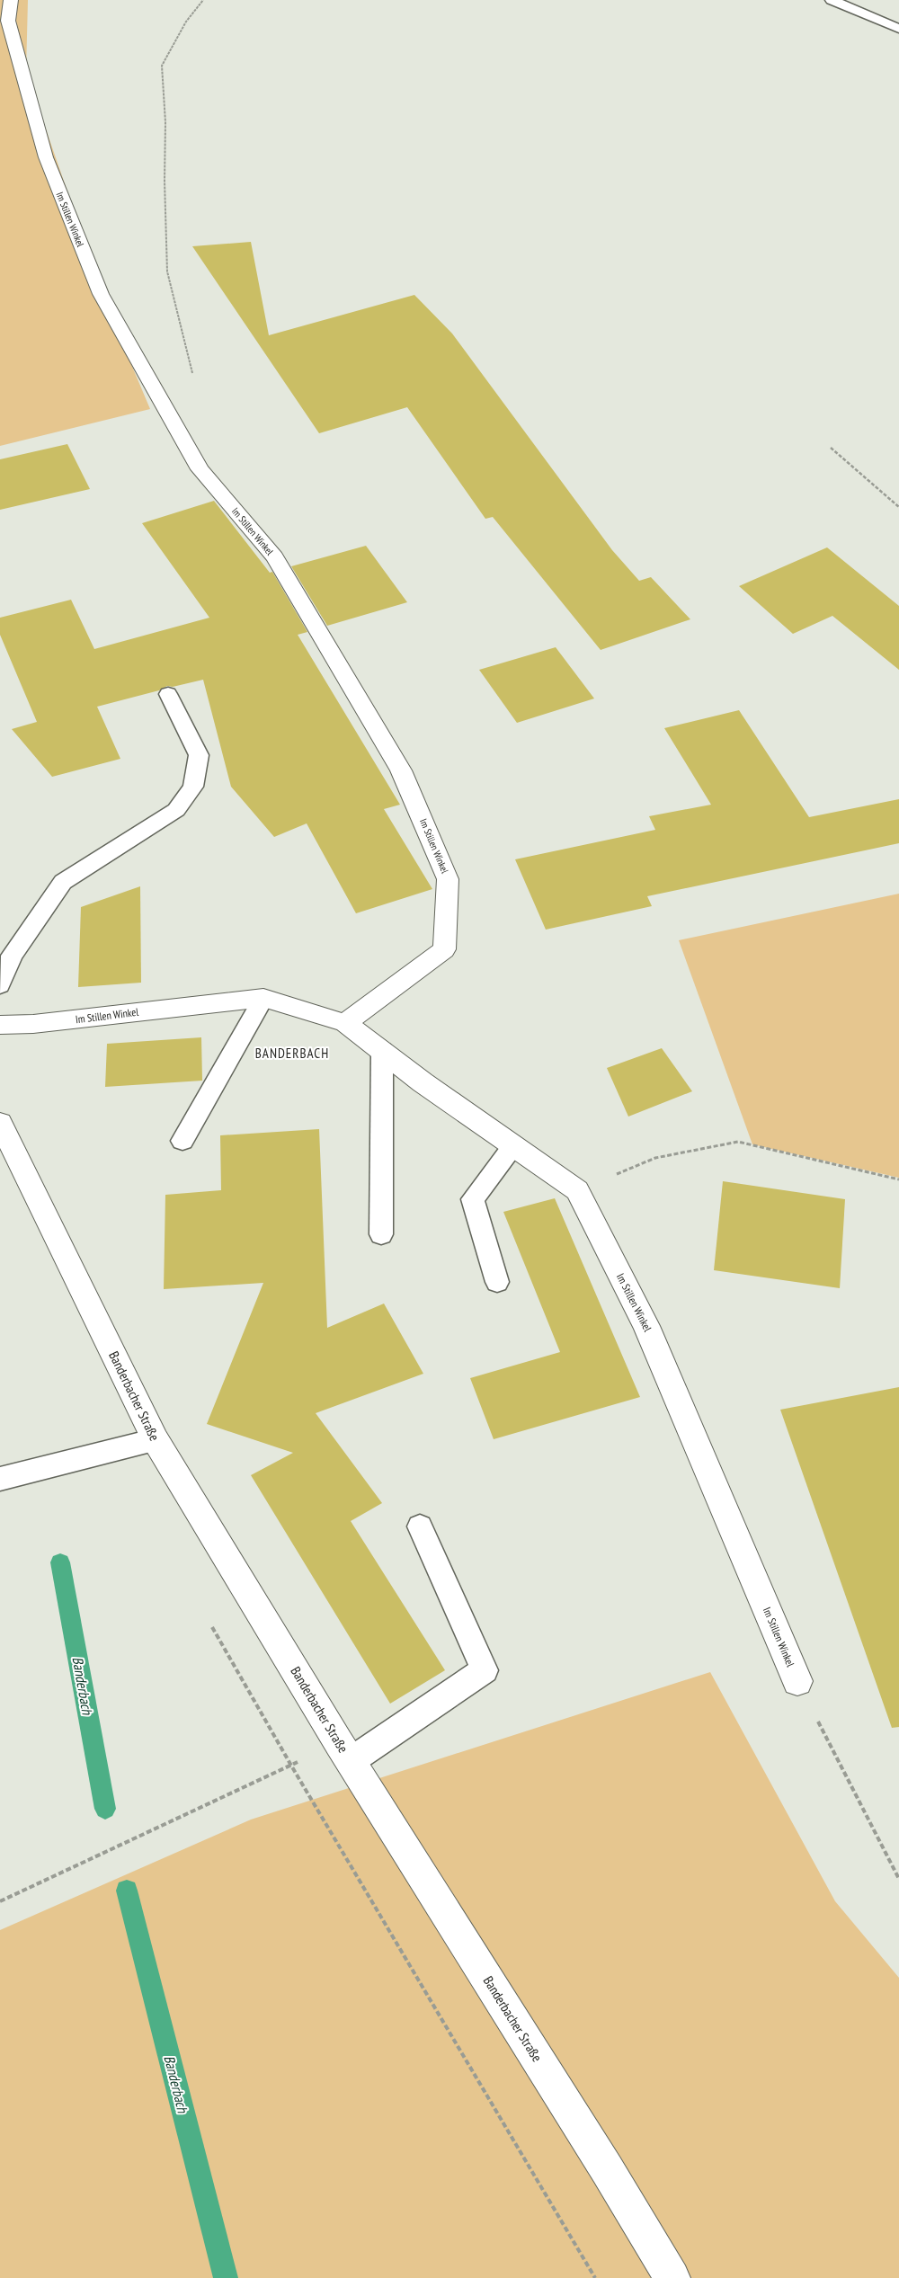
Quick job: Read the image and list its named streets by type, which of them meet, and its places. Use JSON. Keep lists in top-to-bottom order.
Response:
{
  "streets": {
    "street": ["Im Stillen Winkel", "Banderbacher Straße"]
  },
  "districts": ["BANDERBACH"],
  "water": ["Banderbach"]
}
